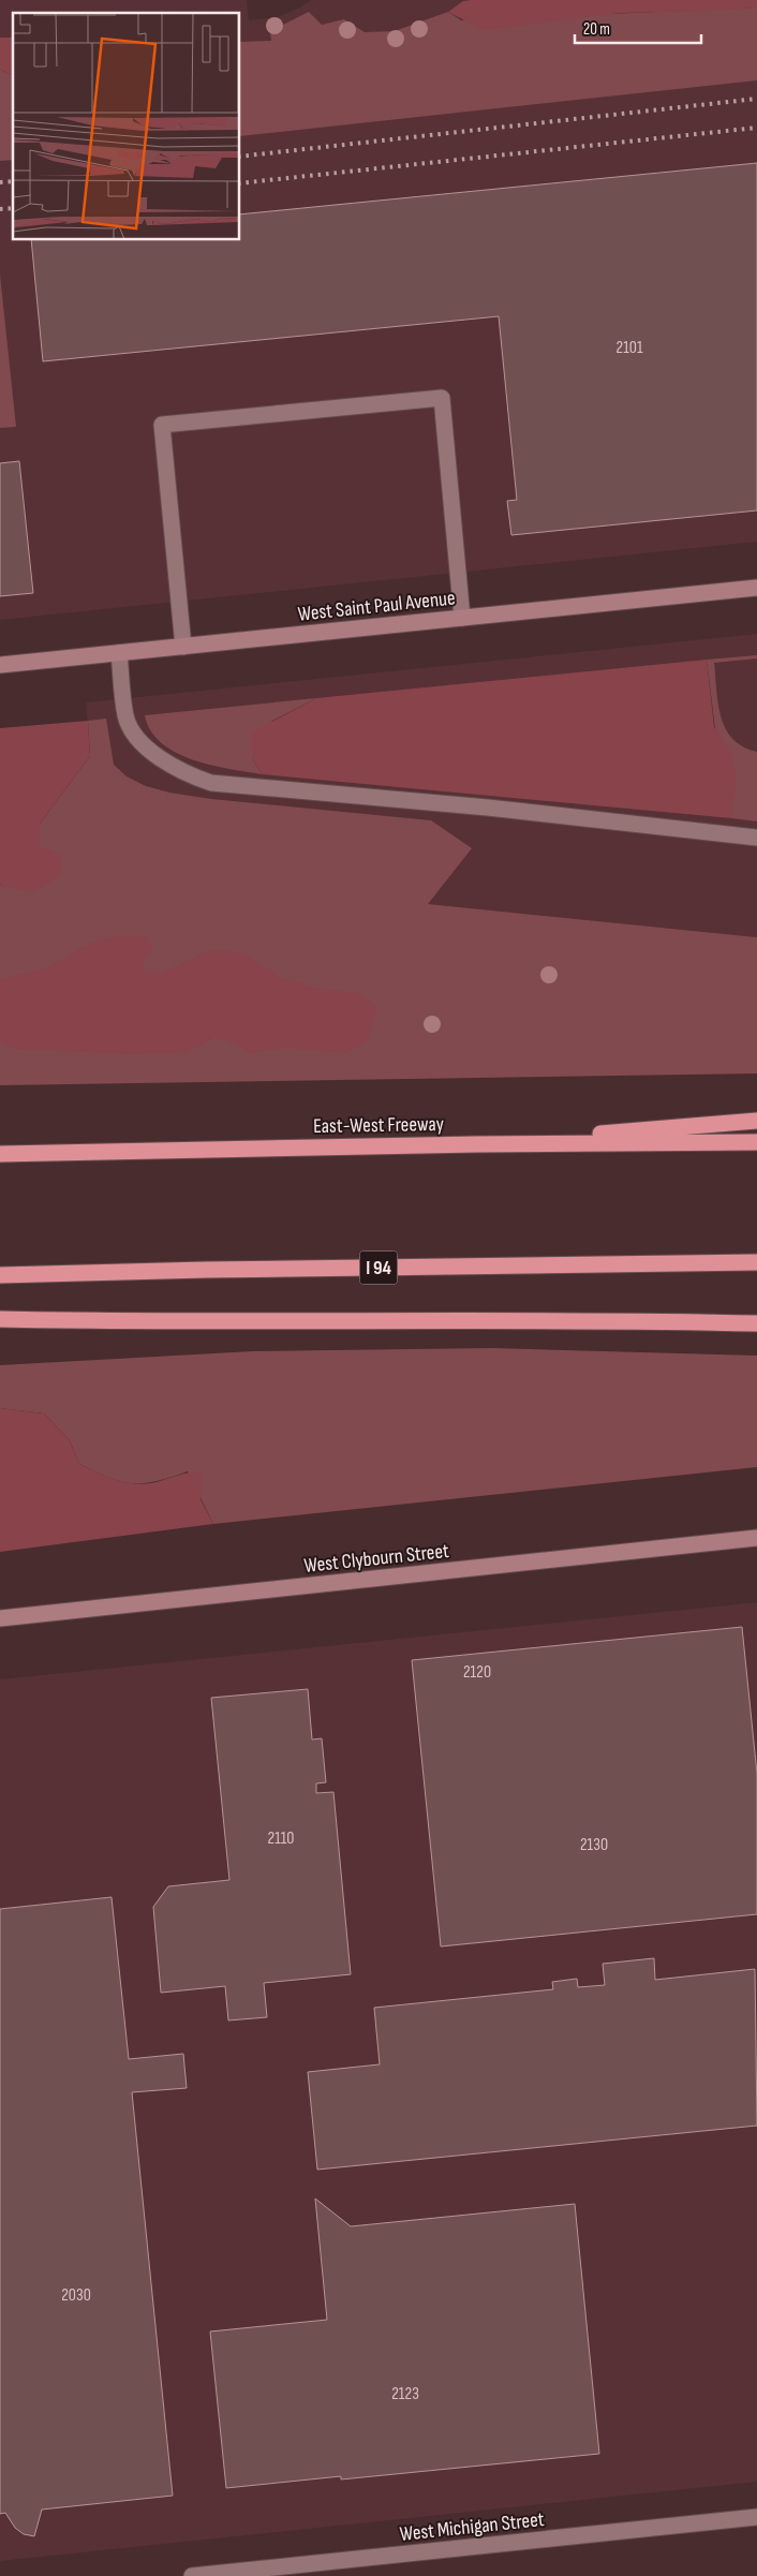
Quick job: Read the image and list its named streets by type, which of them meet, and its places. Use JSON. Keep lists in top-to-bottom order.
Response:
{
  "streets": {
    "highway": ["East-West Freeway", "I 94"],
    "street": ["West Saint Paul Avenue", "West Clybourn Street", "West Michigan Street"]
  },
  "house_numbers": [
    "2101",
    "2120",
    "2110",
    "2130",
    "2030",
    "2123"
  ],
  "scale_bar": "20 m"
}
